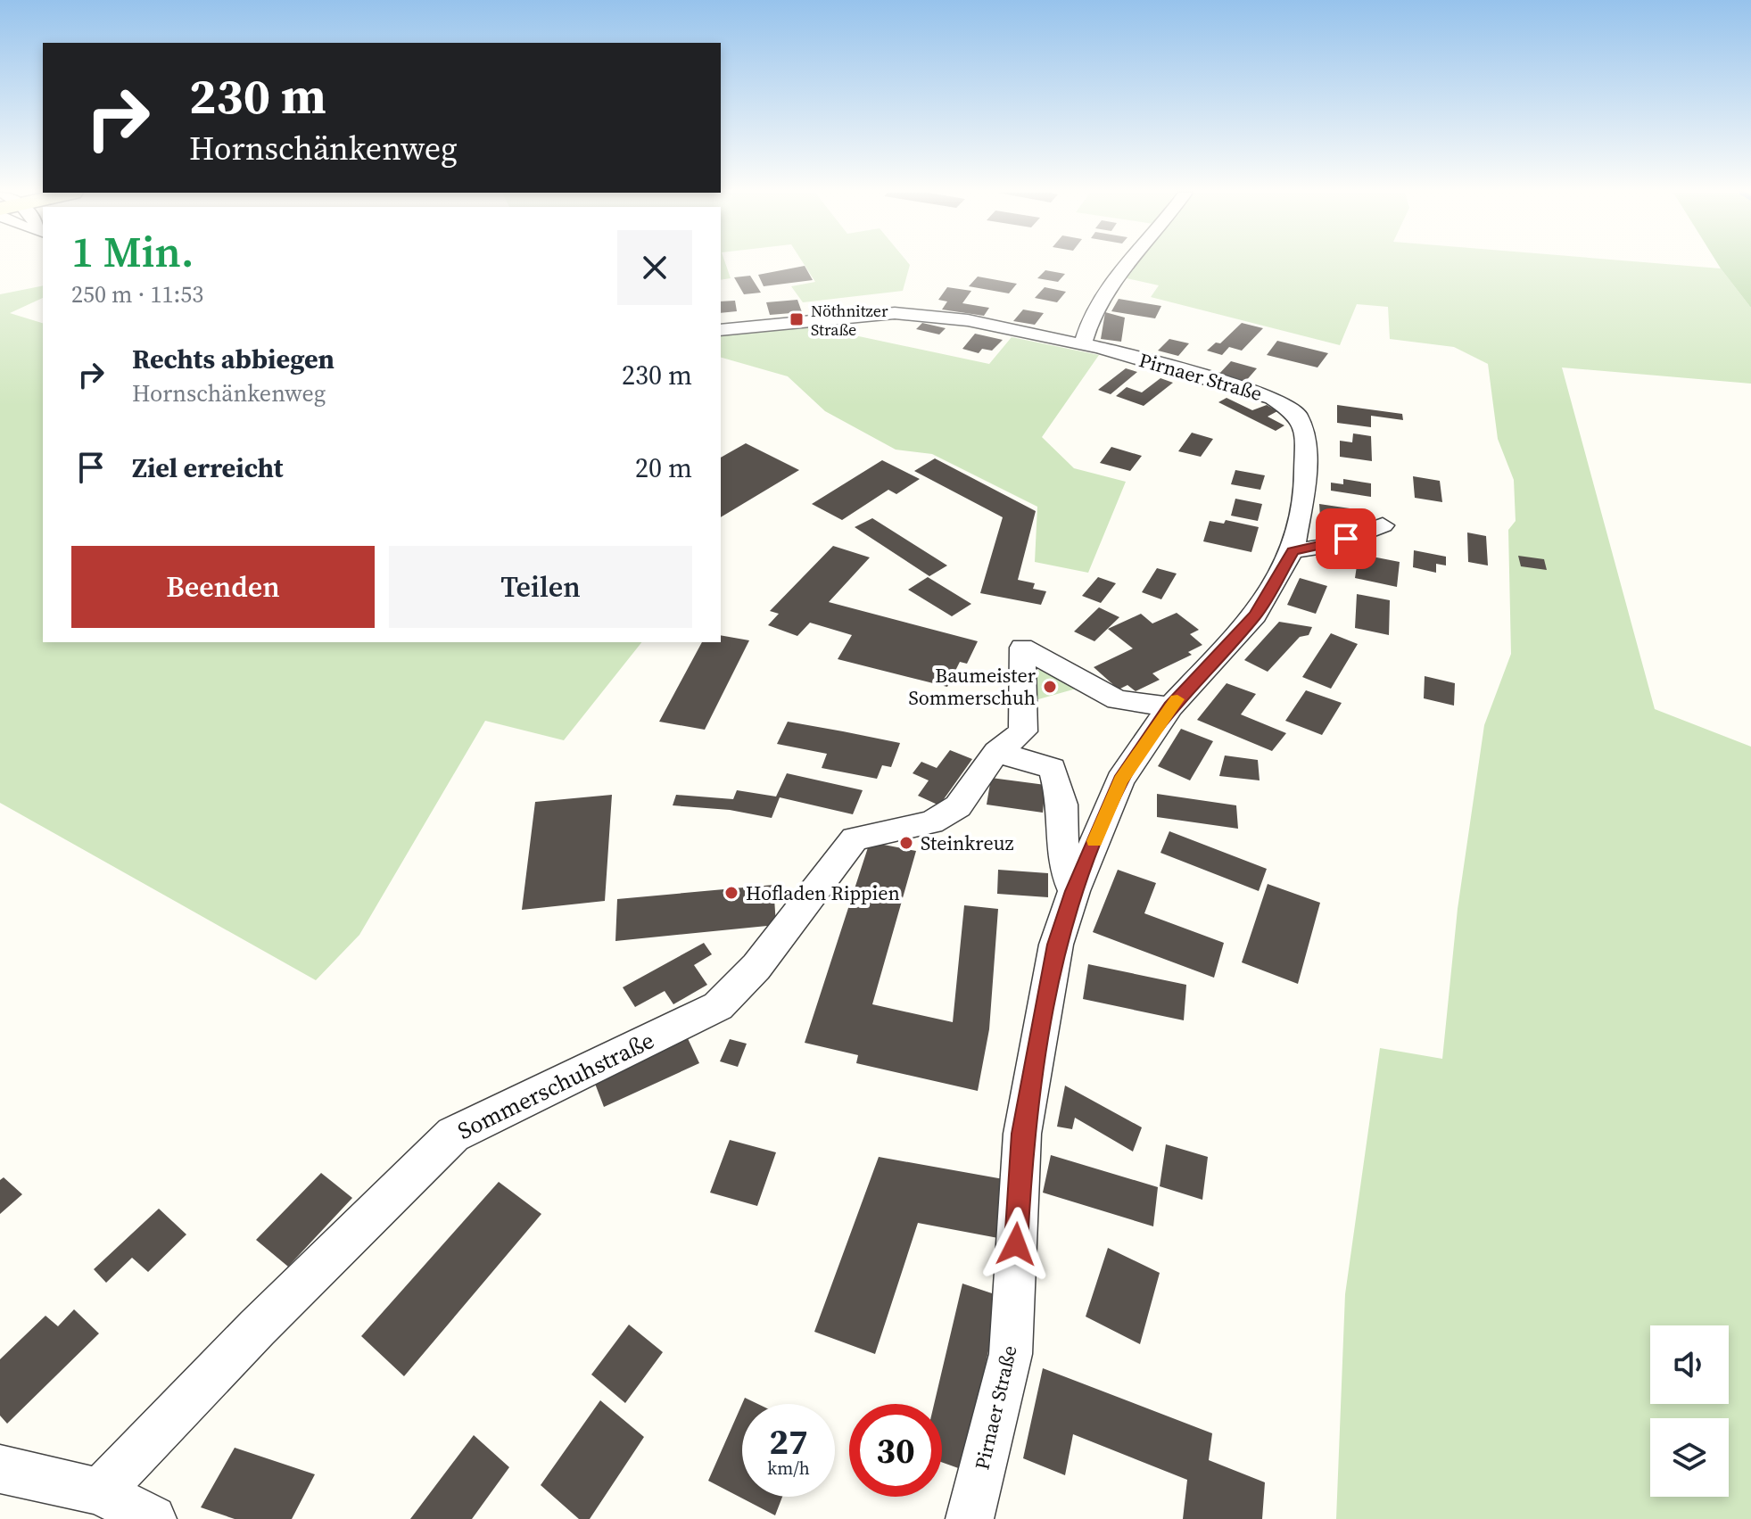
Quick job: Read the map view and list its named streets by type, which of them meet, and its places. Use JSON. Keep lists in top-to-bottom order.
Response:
{
  "streets": {
    "street": ["Pirnaer Straße", "Sommerschuhstraße"]
  },
  "crossings": [
    ["Pirnaer Straße", "Sommerschuhstraße"]
  ],
  "places": {
    "transit": ["Nöthnitzer Straße"],
    "other": ["Baumeister Sommerschuh", "Steinkreuz", "Hofladen Rippien"]
  },
  "page": {
    "turn": ["230 m", "Hornschänkenweg"],
    "heading": ["1 Min.", "250 m · 11:53"],
    "list": [
      {
        "name": "Rechts abbiegen",
        "note": "Hornschänkenweg",
        "value": "230 m"
      },
      {
        "name": "Ziel erreicht",
        "value": "20 m"
      }
    ],
    "buttons": ["Beenden", "Teilen"],
    "speed": "27 km/h",
    "limit": "30"
  }
}
